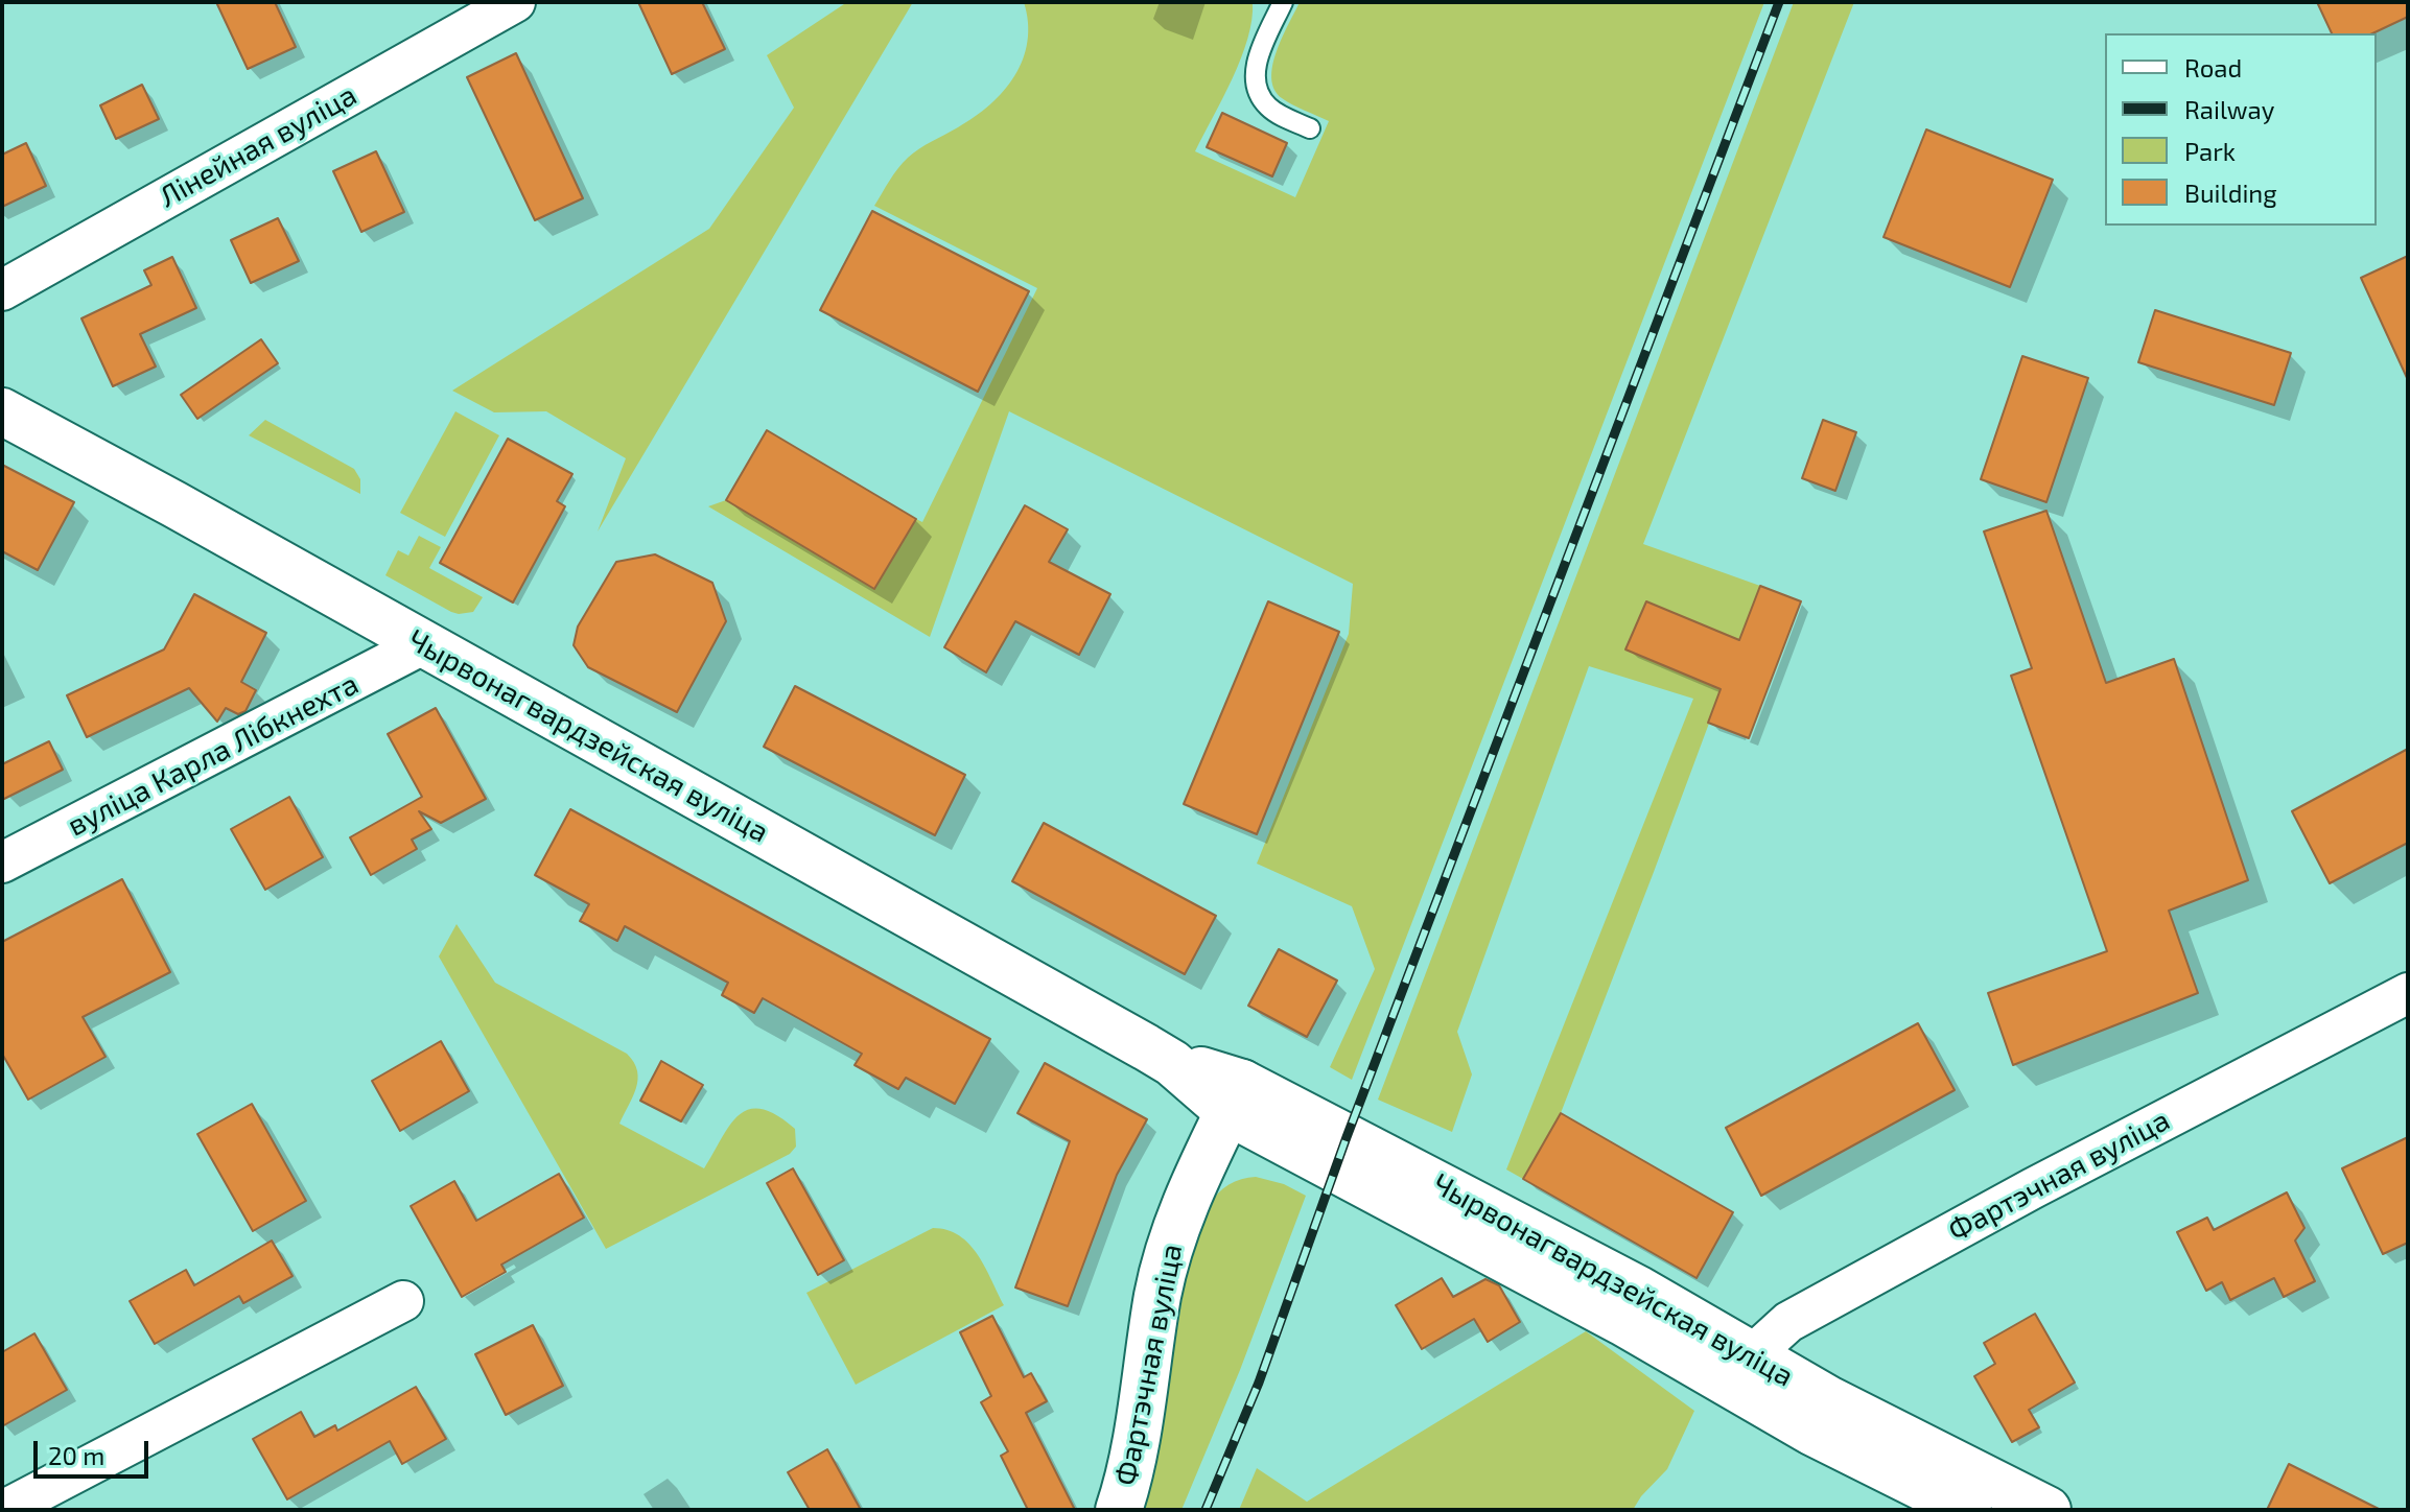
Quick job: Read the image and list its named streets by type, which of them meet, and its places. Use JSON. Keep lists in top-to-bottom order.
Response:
{
  "streets": {
    "main road": ["Чырвонагвардзейская вуліца", "Фартэчная вуліца"],
    "street": ["Лінейная вуліца", "вуліца Карла Лібкнехта"]
  },
  "crossings": [
    ["Чырвонагвардзейская вуліца", "вуліца Карла Лібкнехта"],
    ["Чырвонагвардзейская вуліца", "Фартэчная вуліца"]
  ],
  "legend": [
    "Road",
    "Railway",
    "Park",
    "Building"
  ],
  "scale_bar": "20 m"
}
